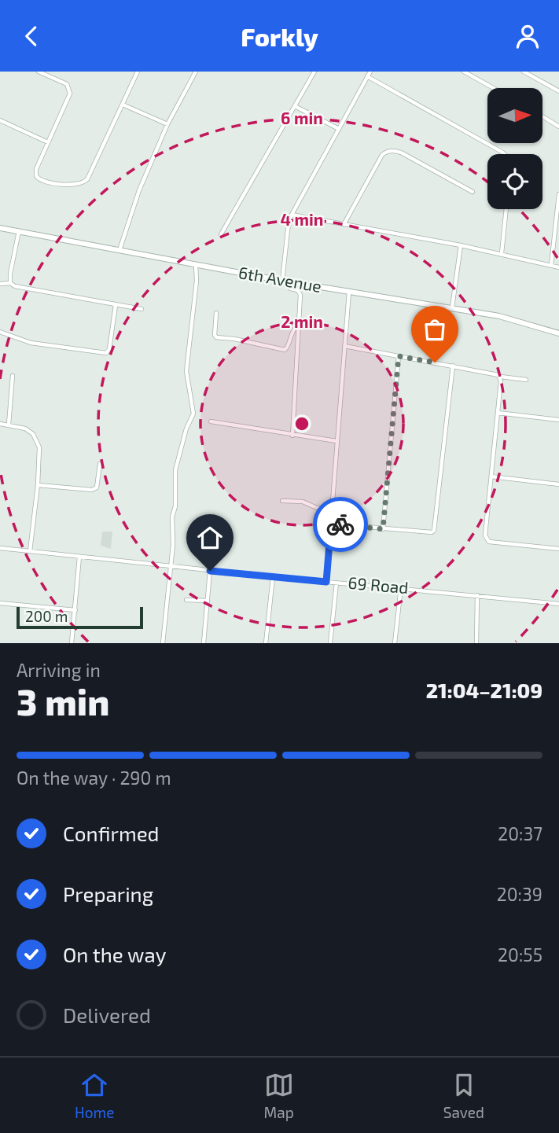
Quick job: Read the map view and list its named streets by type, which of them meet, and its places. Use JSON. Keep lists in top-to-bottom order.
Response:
{
  "streets": {
    "street": ["6th Avenue", "69 Road"]
  },
  "scale_bar": "200 m",
  "north": "right",
  "page": {
    "header": "Forkly",
    "scale": "200 m",
    "heading": ["3 min", "Arriving in", "21:04–21:09"],
    "bar": "On the way · 290 m",
    "list": [
      ["Confirmed", "20:37"],
      ["Preparing", "20:39"],
      ["On the way", "20:55"],
      "Delivered"
    ],
    "tabs": ["Home", "Map", "Saved"]
  },
  "rings": ["6 min", "4 min", "2 min"]
}
